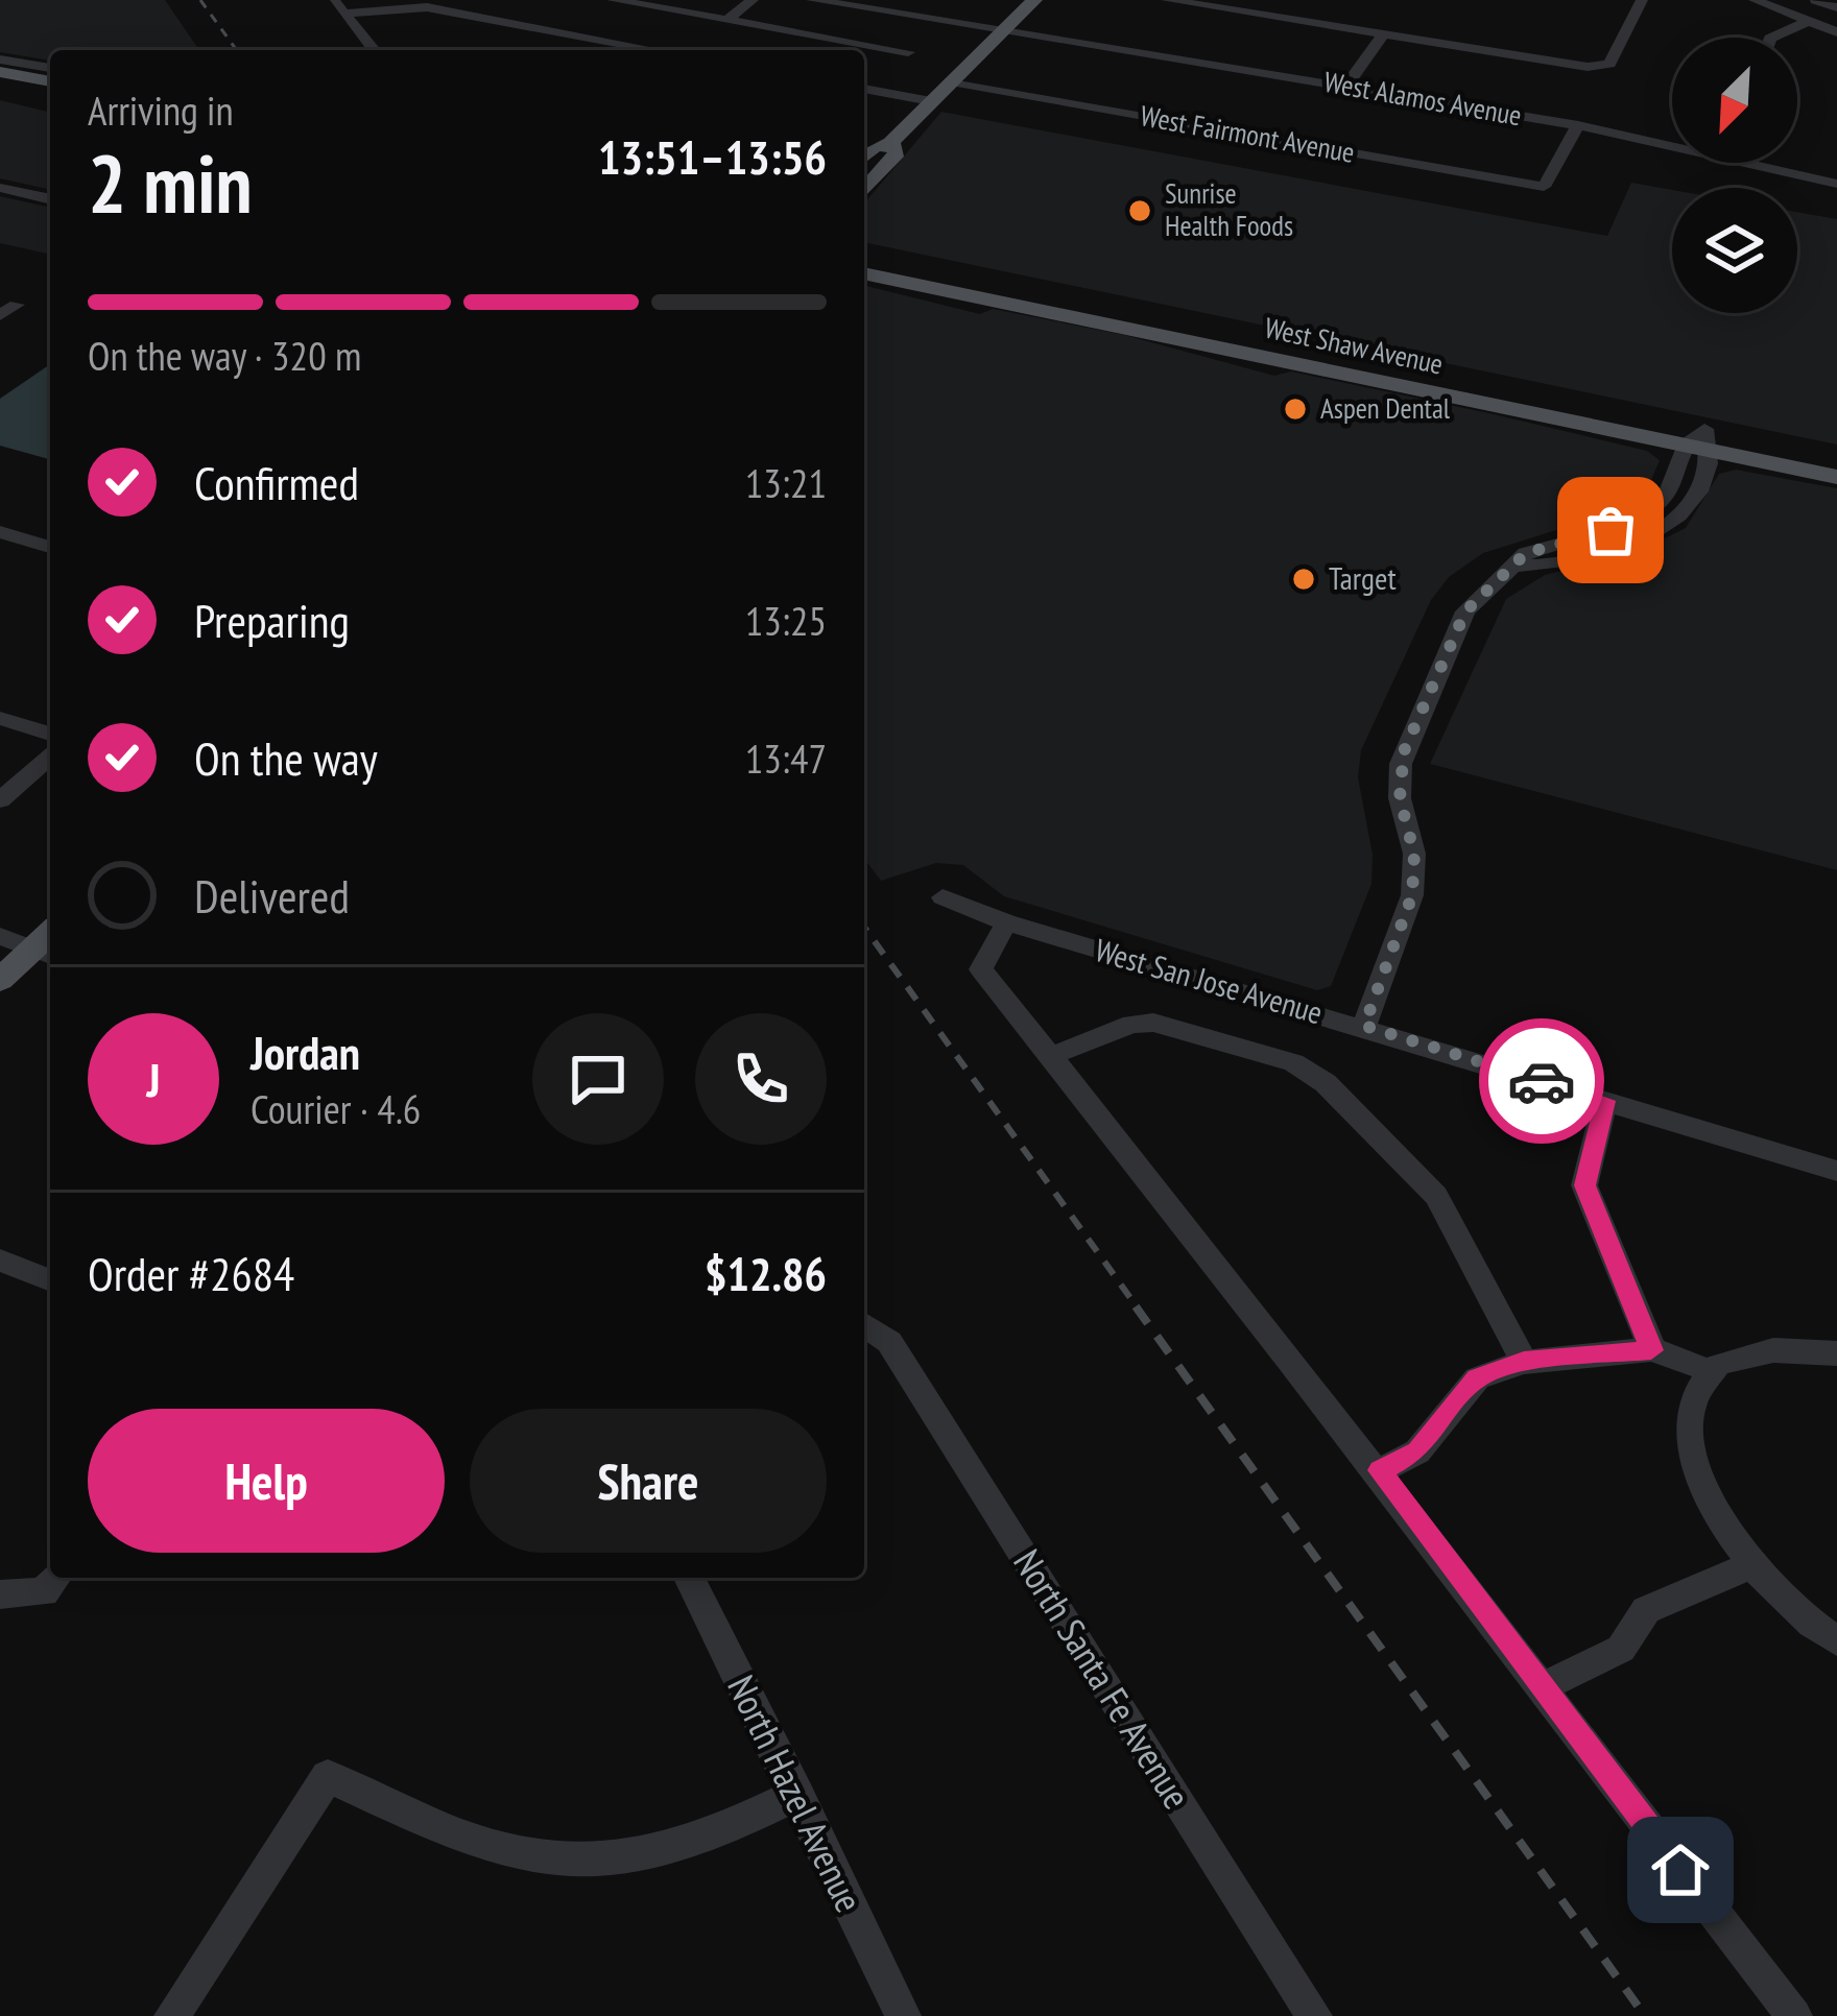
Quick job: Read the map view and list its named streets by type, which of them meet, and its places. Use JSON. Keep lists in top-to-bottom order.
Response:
{
  "streets": {
    "main road": ["West Shaw Avenue"],
    "street": [
      "West Alamos Avenue",
      "West Fairmont Avenue",
      "West San Jose Avenue",
      "North Santa Fe Avenue",
      "North Hazel Avenue"
    ]
  },
  "crossings": [
    ["West Alamos Avenue", "West Fairmont Avenue"]
  ],
  "places": ["Sunrise Health Foods", "Aspen Dental", "Target"],
  "north": "bottom left",
  "page": {
    "heading": ["2 min", "Arriving in", "13:51–13:56"],
    "panel": [
      "Jordan",
      "Courier · 4.6",
      "Order #2684",
      "$12.86"
    ],
    "bar": "On the way · 320 m",
    "list": [
      ["Confirmed", "13:21"],
      ["Preparing", "13:25"],
      ["On the way", "13:47"],
      "Delivered"
    ],
    "round": "J",
    "buttons": ["Help", "Share"]
  }
}
